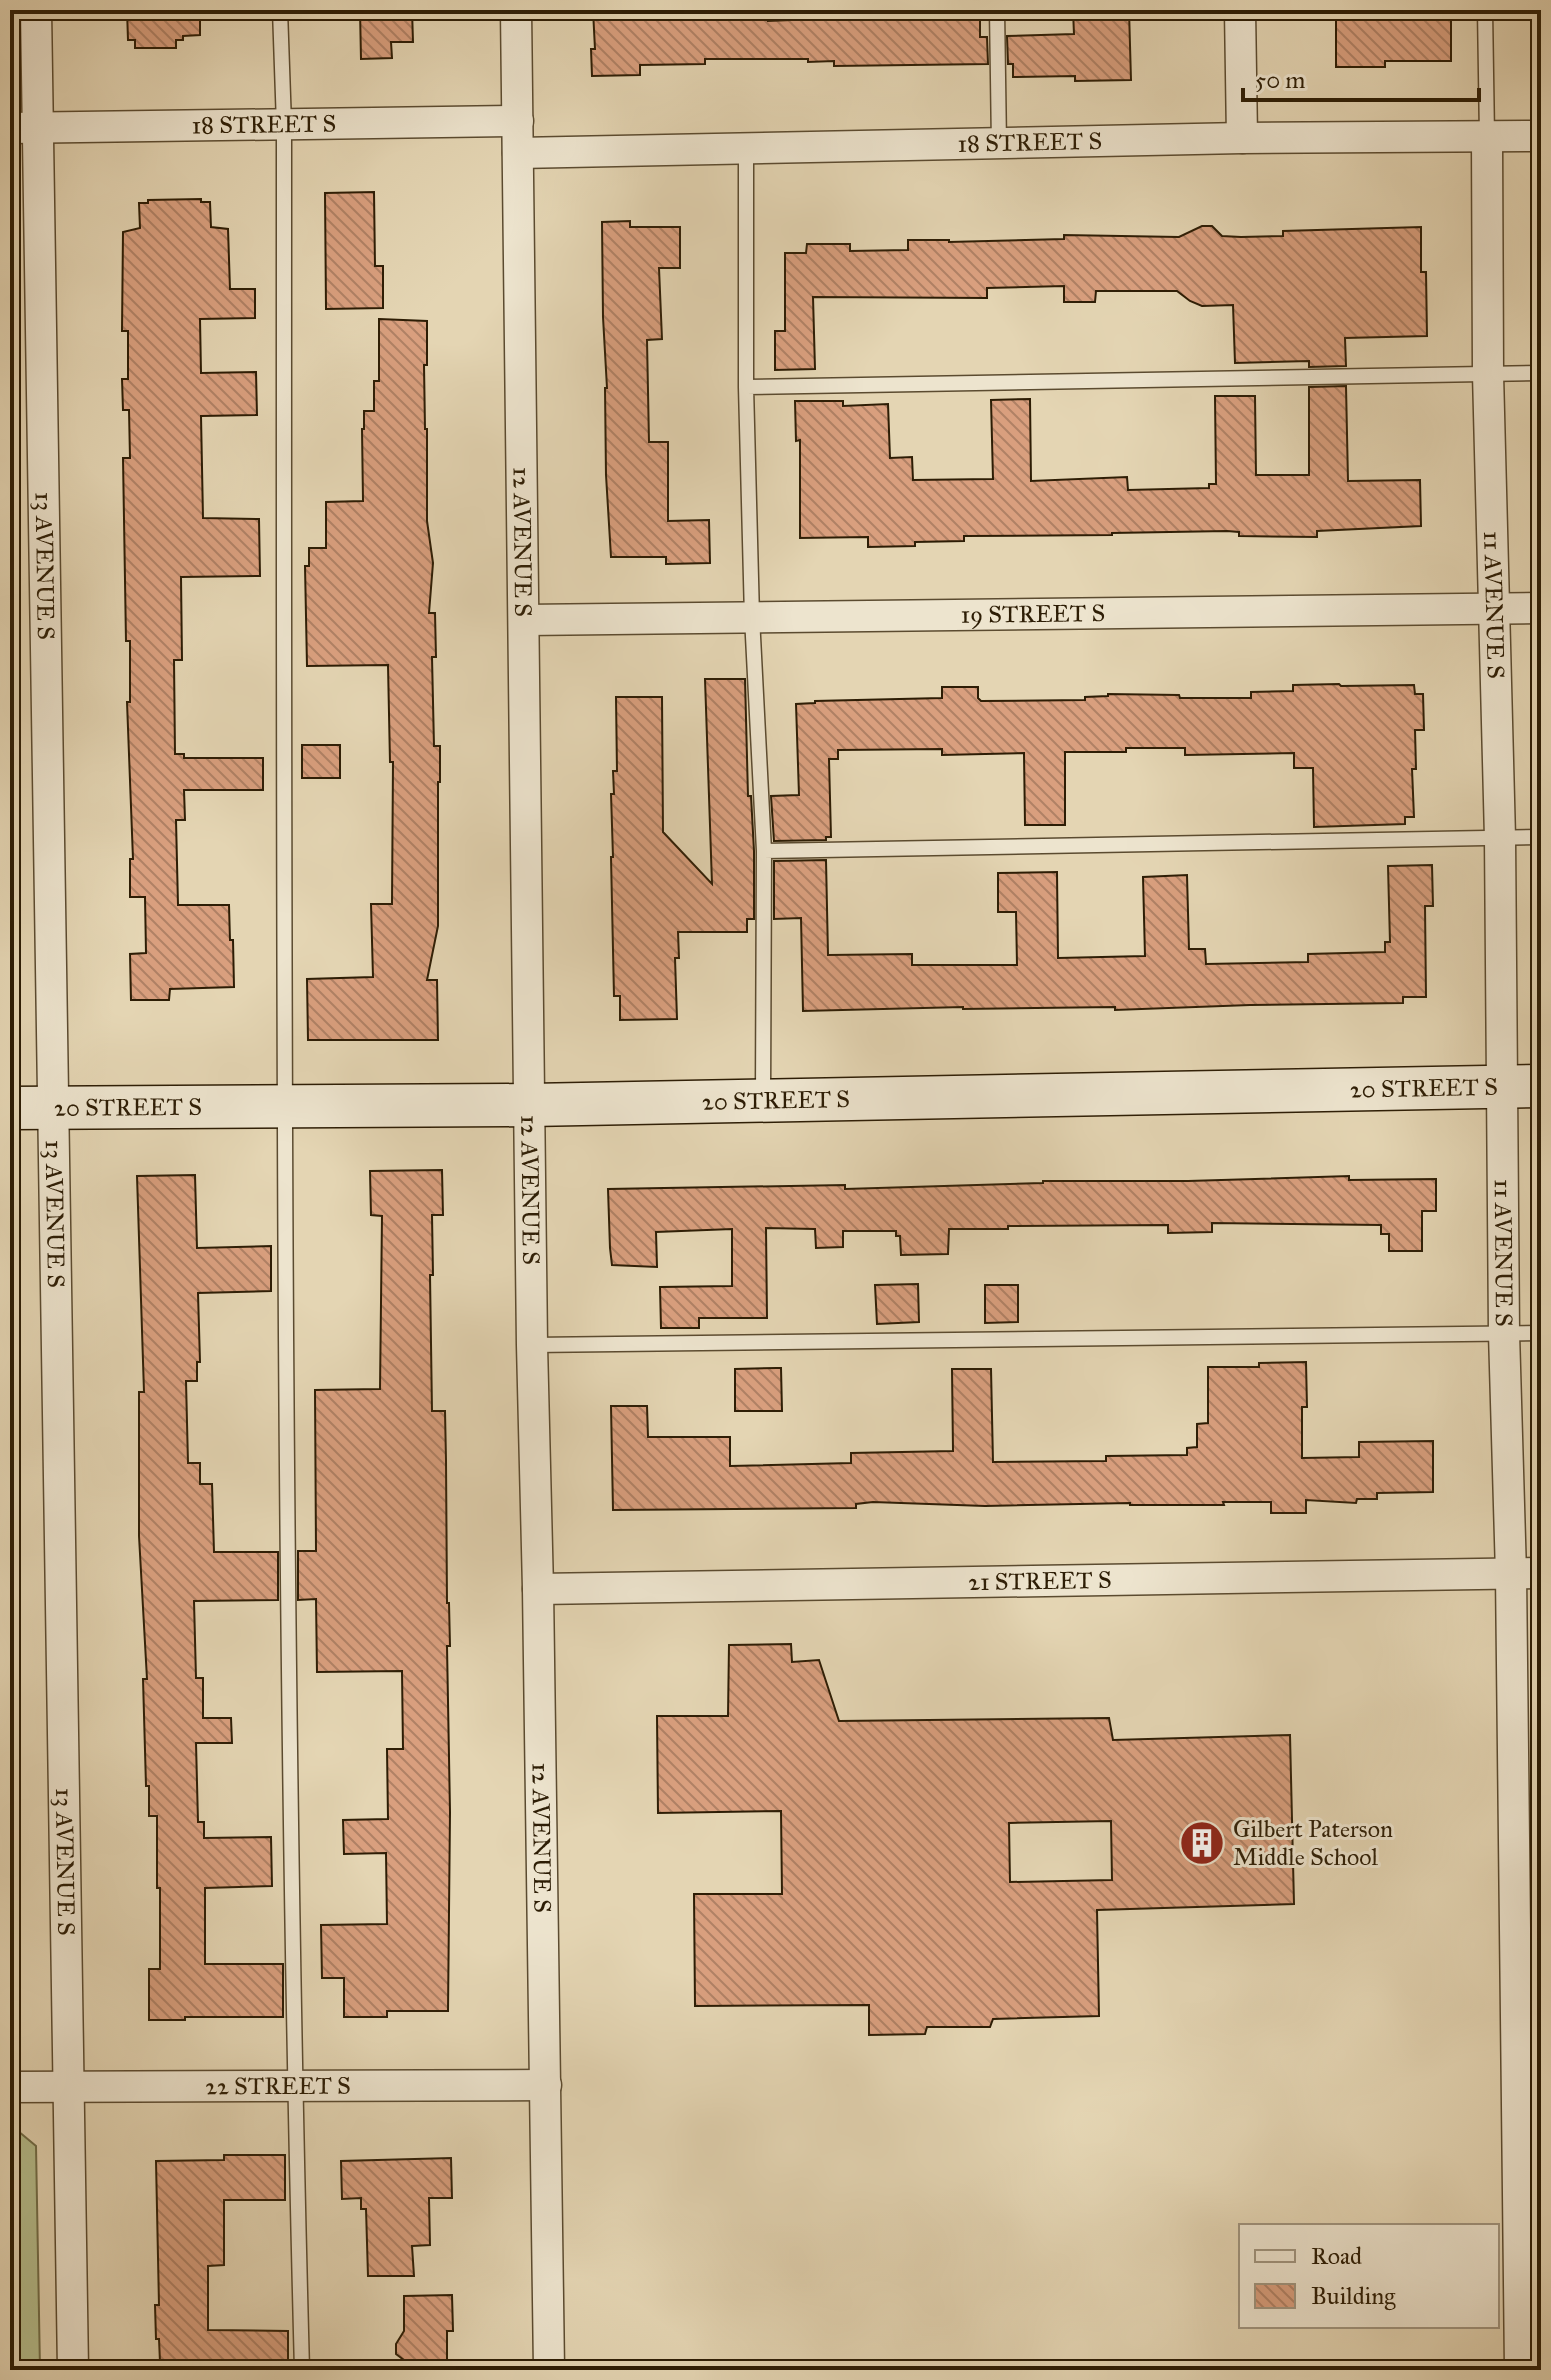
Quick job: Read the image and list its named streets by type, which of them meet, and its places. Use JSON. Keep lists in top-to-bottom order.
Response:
{
  "streets": {
    "street": [
      "18 STREET S",
      "12 AVENUE S",
      "13 AVENUE S",
      "11 AVENUE S",
      "19 STREET S",
      "20 STREET S",
      "21 STREET S",
      "22 STREET S"
    ]
  },
  "crossings": [
    ["18 STREET S", "12 AVENUE S"],
    ["18 STREET S", "13 AVENUE S"],
    ["18 STREET S", "11 AVENUE S"],
    ["12 AVENUE S", "19 STREET S"],
    ["12 AVENUE S", "20 STREET S"],
    ["12 AVENUE S", "21 STREET S"],
    ["12 AVENUE S", "22 STREET S"],
    ["13 AVENUE S", "20 STREET S"],
    ["13 AVENUE S", "22 STREET S"],
    ["11 AVENUE S", "19 STREET S"],
    ["11 AVENUE S", "20 STREET S"],
    ["11 AVENUE S", "21 STREET S"]
  ],
  "places": {
    "building": ["Gilbert Paterson Middle School"]
  },
  "legend": ["Road", "Building"],
  "scale_bar": "50 m"
}
